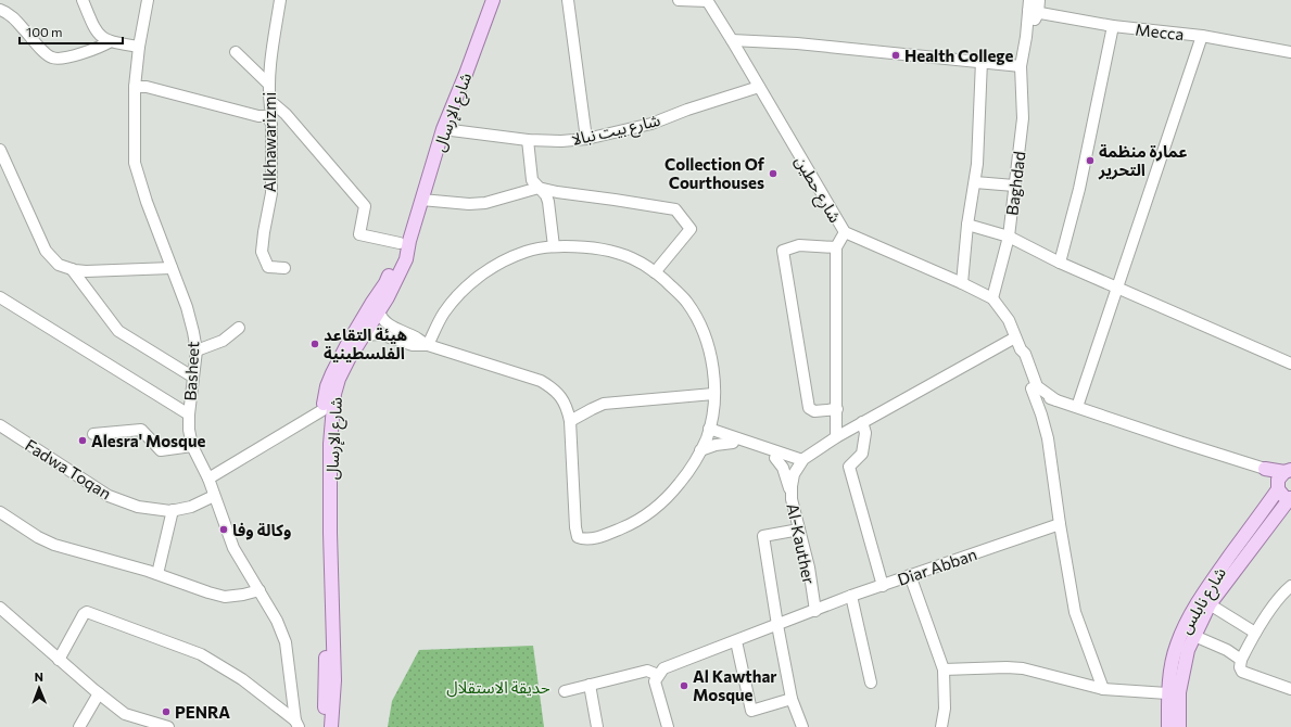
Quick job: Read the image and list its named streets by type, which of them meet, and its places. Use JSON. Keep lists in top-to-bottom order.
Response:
{
  "streets": {
    "main road": ["شارع الإرسال", "شارع نابلس"],
    "street": [
      "Mecca",
      "شارع بيت نبالا",
      "Alkhawarizmi",
      "Baghdad",
      "شارع حطين",
      "Basheet",
      "Fadwa Toqan",
      "Al-Kauther",
      "Diar Abban"
    ]
  },
  "crossings": [
    ["Mecca", "Baghdad"],
    ["شارع الإرسال", "شارع بيت نبالا"],
    ["شارع بيت نبالا", "شارع حطين"],
    ["Baghdad", "شارع حطين"],
    ["شارع حطين", "Diar Abban"],
    ["Basheet", "Fadwa Toqan"],
    ["Al-Kauther", "Diar Abban"]
  ],
  "parks": ["حديقة الاستقلال"],
  "places": [
    "Health College",
    "عمارة منظمة التحرير",
    "Collection Of Courthouses",
    "هيئة التقاعد الفلسطينية",
    "Alesra' Mosque",
    "وكالة وفا",
    "Al Kawthar Mosque",
    "PENRA"
  ],
  "scale_bar": "100 m",
  "north": "top"
}
